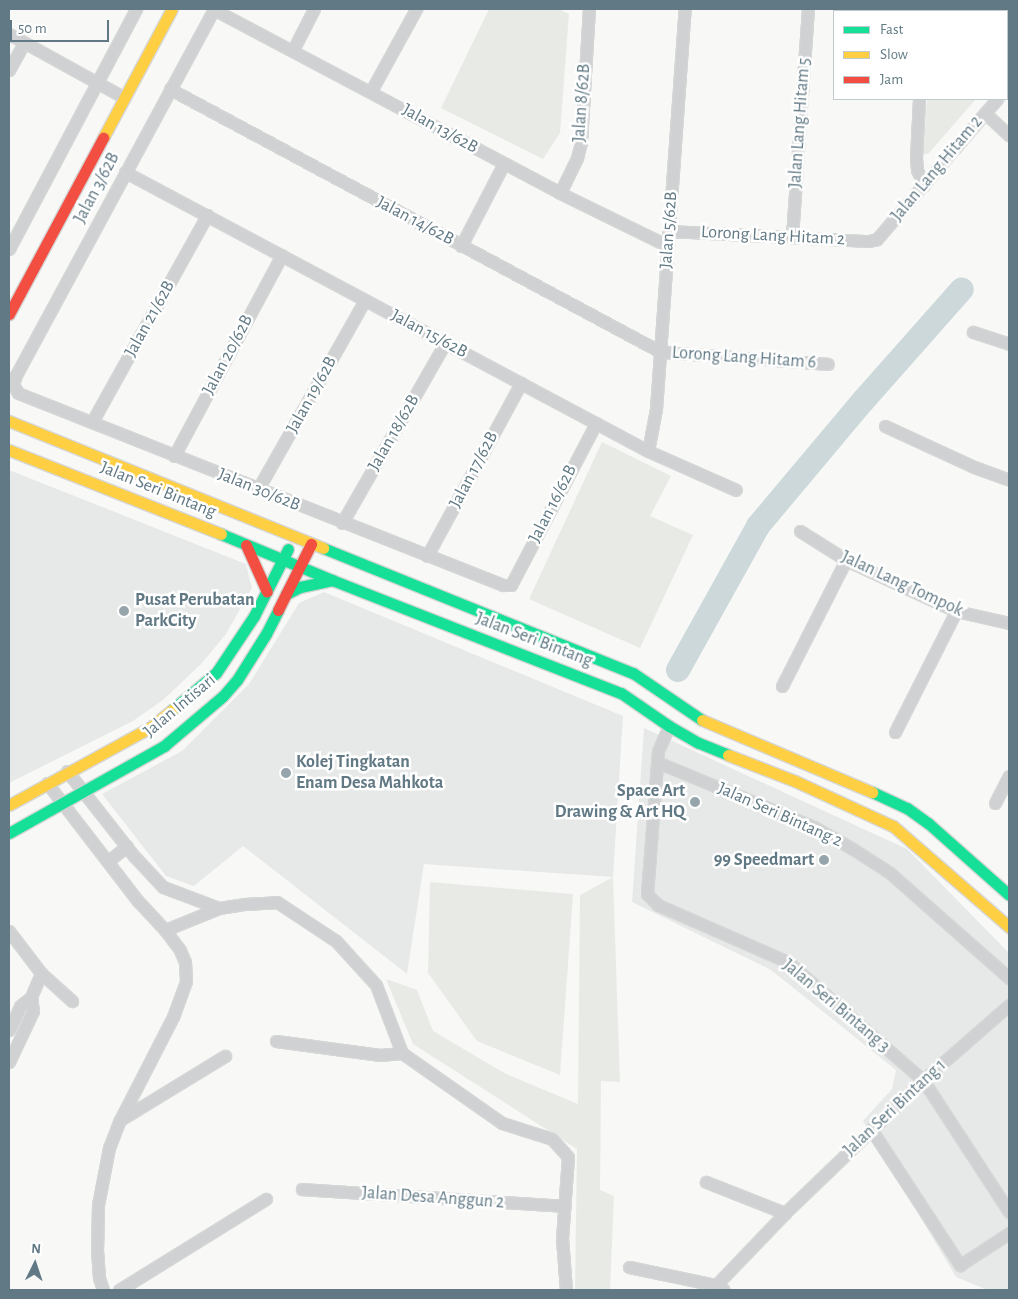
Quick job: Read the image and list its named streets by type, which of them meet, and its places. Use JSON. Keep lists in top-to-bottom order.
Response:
{
  "streets": {
    "street": [
      "Jalan 8/62B",
      "Jalan Lang Hitam 5",
      "Jalan 13/62B",
      "Jalan Lang Hitam 2",
      "Jalan 3/62B",
      "Jalan 14/62B",
      "Jalan 5/62B",
      "Lorong Lang Hitam 2",
      "Jalan 21/62B",
      "Jalan 15/62B",
      "Jalan 20/62B",
      "Lorong Lang Hitam 6",
      "Jalan 19/62B",
      "Jalan 18/62B",
      "Jalan 17/62B",
      "Jalan Seri Bintang",
      "Jalan 30/62B",
      "Jalan 16/62B",
      "Jalan Lang Tompok",
      "Jalan Intisari",
      "Jalan Seri Bintang 2",
      "Jalan Seri Bintang 3",
      "Jalan Seri Bintang 1",
      "Jalan Desa Anggun 2"
    ]
  },
  "crossings": [
    ["Jalan 8/62B", "Jalan 13/62B"],
    ["Jalan Lang Hitam 5", "Lorong Lang Hitam 2"],
    ["Jalan 13/62B", "Jalan 3/62B"],
    ["Jalan 13/62B", "Jalan 5/62B"],
    ["Jalan Lang Hitam 2", "Lorong Lang Hitam 2"],
    ["Jalan 3/62B", "Jalan 14/62B"],
    ["Jalan 3/62B", "Jalan 15/62B"],
    ["Jalan 3/62B", "Jalan 30/62B"],
    ["Jalan 14/62B", "Jalan 5/62B"],
    ["Jalan 14/62B", "Lorong Lang Hitam 6"],
    ["Jalan 5/62B", "Lorong Lang Hitam 2"],
    ["Jalan 5/62B", "Jalan 15/62B"],
    ["Jalan 5/62B", "Lorong Lang Hitam 6"],
    ["Jalan 21/62B", "Jalan 15/62B"],
    ["Jalan 21/62B", "Jalan 30/62B"],
    ["Jalan 15/62B", "Jalan 20/62B"],
    ["Jalan 15/62B", "Jalan 19/62B"],
    ["Jalan 15/62B", "Jalan 18/62B"],
    ["Jalan 15/62B", "Jalan 17/62B"],
    ["Jalan 15/62B", "Jalan 16/62B"],
    ["Jalan 20/62B", "Jalan 30/62B"],
    ["Jalan 19/62B", "Jalan 30/62B"],
    ["Jalan 18/62B", "Jalan 30/62B"],
    ["Jalan 17/62B", "Jalan 30/62B"],
    ["Jalan Seri Bintang", "Jalan Intisari"],
    ["Jalan Seri Bintang", "Jalan Seri Bintang 3"],
    ["Jalan 30/62B", "Jalan 16/62B"],
    ["Jalan Seri Bintang 2", "Jalan Seri Bintang 3"],
    ["Jalan Seri Bintang 3", "Jalan Seri Bintang 1"]
  ],
  "places": [
    "Pusat Perubatan ParkCity",
    "Kolej Tingkatan Enam Desa Mahkota",
    "Space Art Drawing & Art HQ",
    "99 Speedmart"
  ],
  "legend": ["Fast", "Slow", "Jam"],
  "scale_bar": "50 m",
  "north": "top"
}
